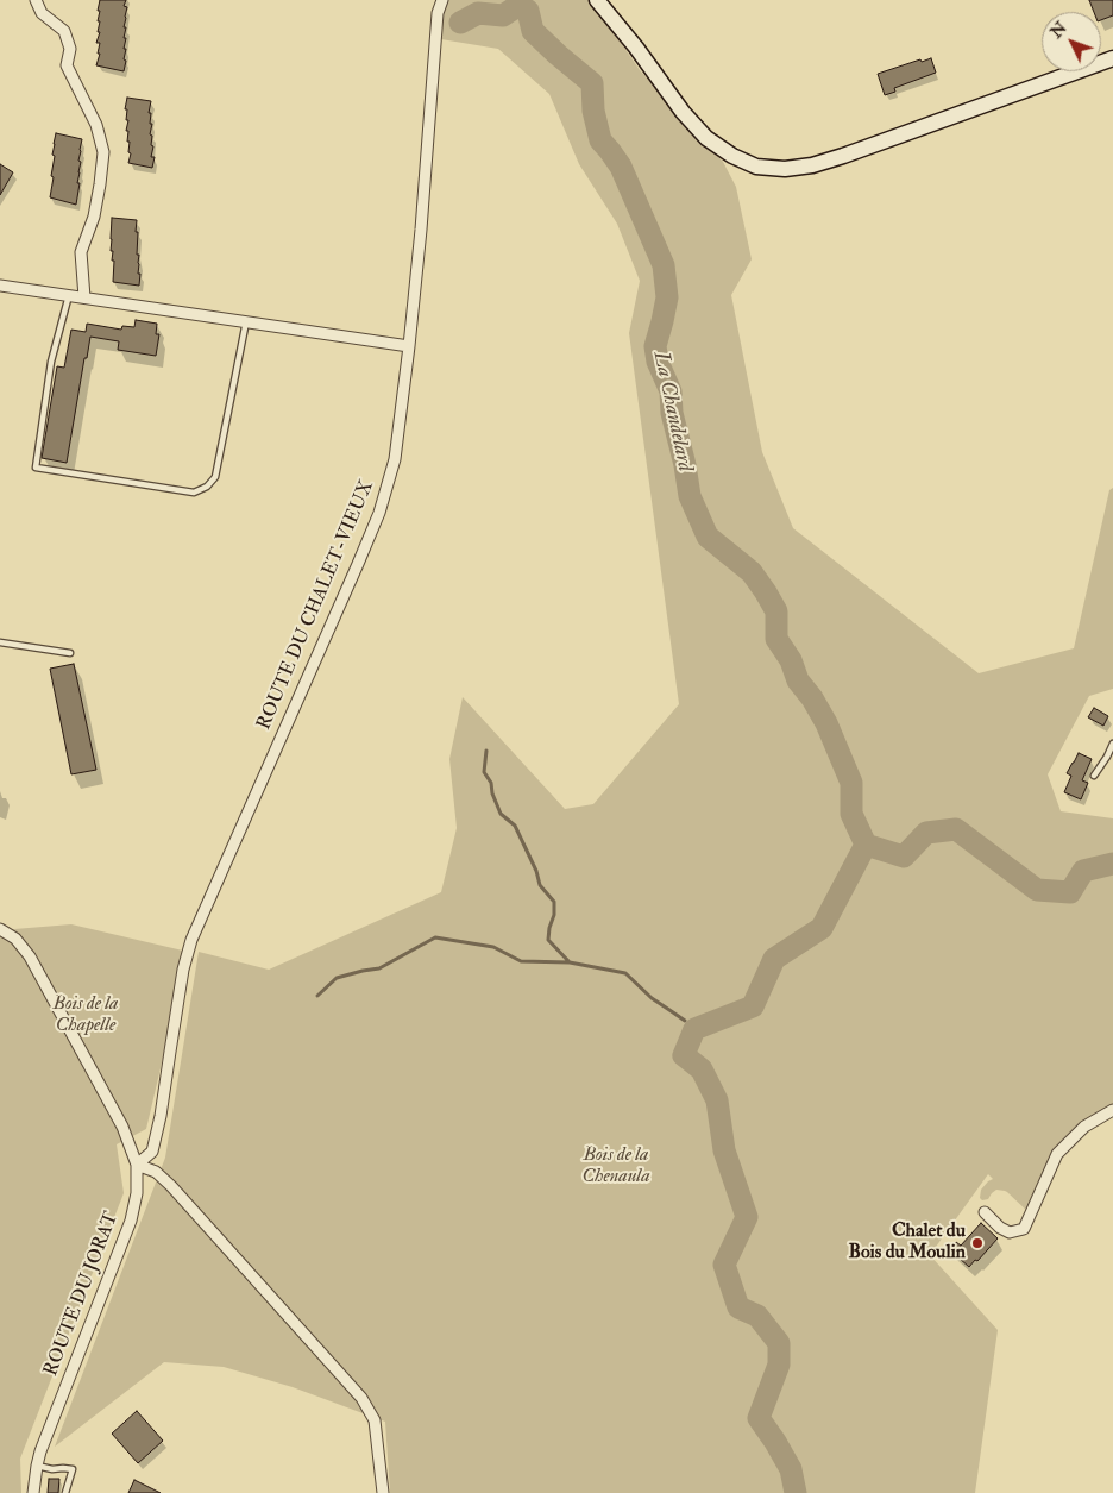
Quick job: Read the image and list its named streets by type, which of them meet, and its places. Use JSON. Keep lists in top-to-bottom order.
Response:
{
  "streets": {
    "street": ["ROUTE DU CHALET-VIEUX", "ROUTE DU JORAT"]
  },
  "crossings": [
    ["ROUTE DU CHALET-VIEUX", "ROUTE DU JORAT"]
  ],
  "water": ["La Chandelard"],
  "parks": ["Bois de la Chapelle", "Bois de la Chenaula"],
  "places": ["Chalet du Bois du Moulin"],
  "north": "top left"
}
